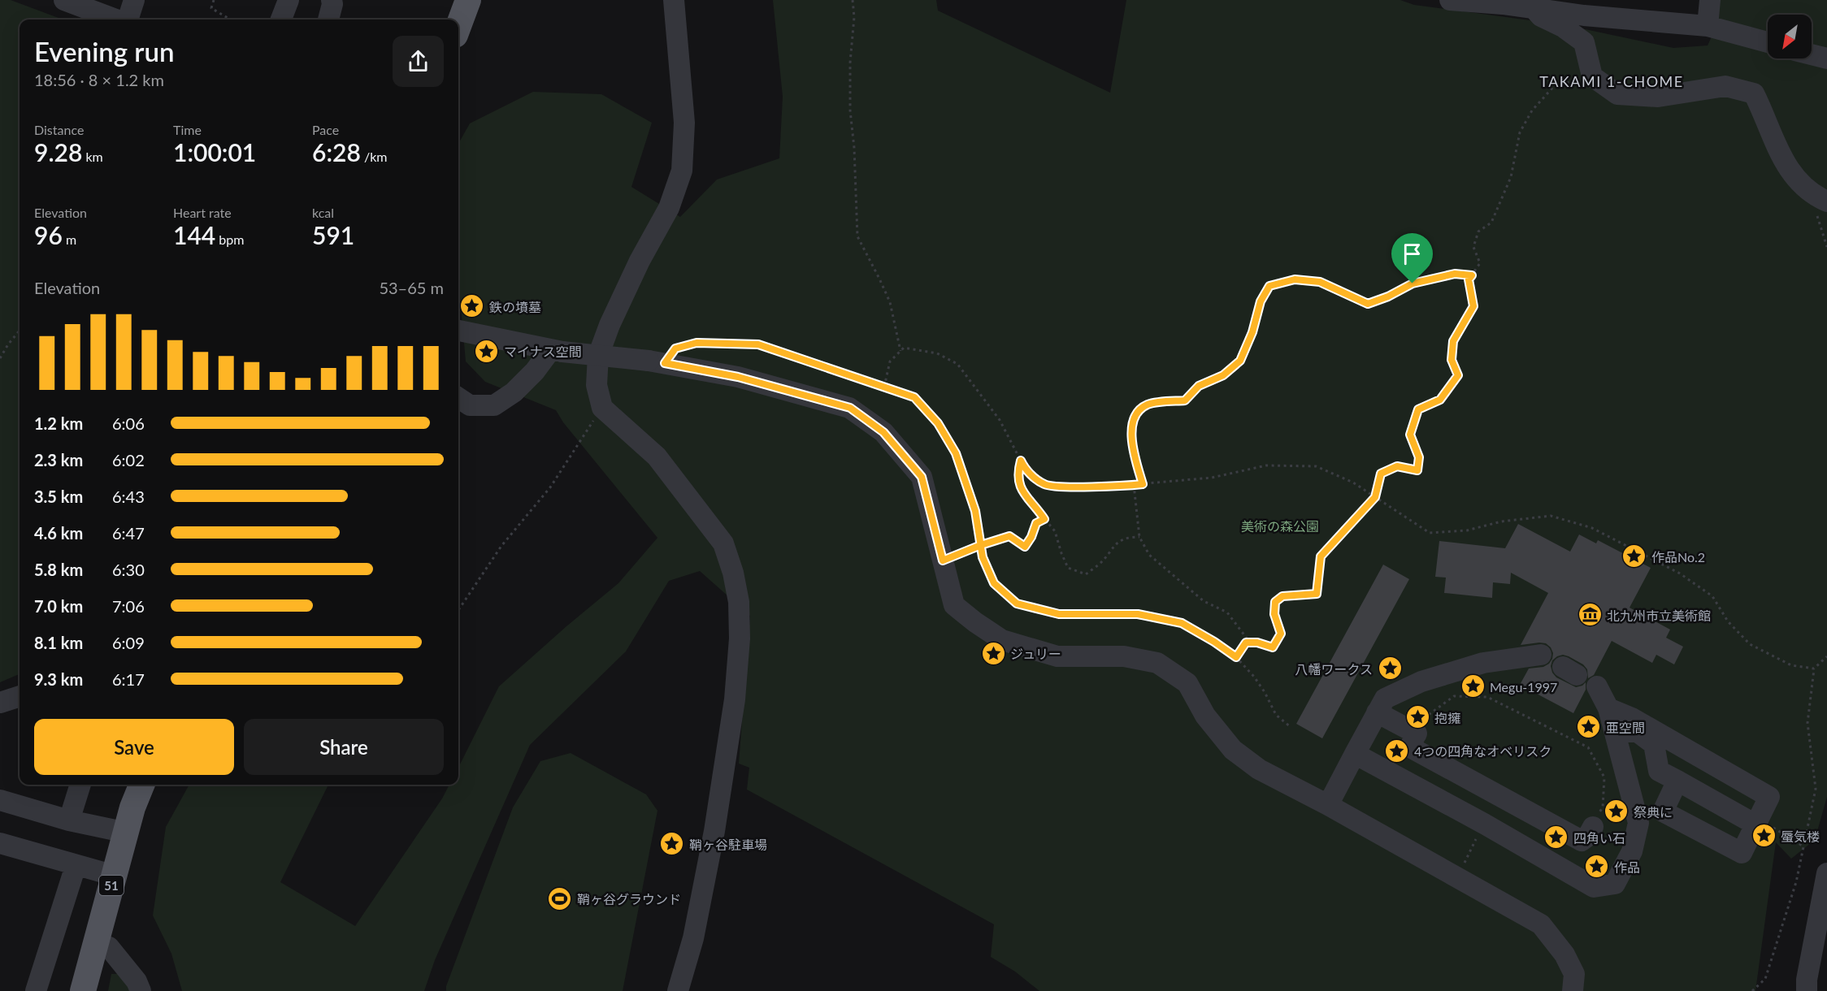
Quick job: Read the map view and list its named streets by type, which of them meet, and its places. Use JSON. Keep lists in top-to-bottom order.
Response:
{
  "streets": {
    "main road": ["51"]
  },
  "districts": ["TAKAMI 1-CHOME"],
  "parks": ["美術の森公園"],
  "places": {
    "place": [
      "鉄の墳墓",
      "マイナス空間",
      "作品No.2",
      "ジュリー",
      "八幡ワークス",
      "Megu-1997",
      "抱擁",
      "亜空間",
      "4つの四角なオベリスク",
      "祭典に",
      "蜃気楼",
      "四角い石",
      "鞘ヶ谷駐車場",
      "作品"
    ],
    "museum": ["北九州市立美術館"],
    "sports": ["鞘ヶ谷グラウンド"]
  },
  "north": "bottom left",
  "page": {
    "heading": ["Evening run", "18:56 · 8 × 1.2 km"],
    "stats": [
      ["Distance", "9.28 km"],
      ["Time", "1:00:01"],
      ["Pace", "6:28 /km"],
      ["Elevation", "96 m"],
      ["Heart rate", "144 bpm"],
      ["kcal", "591"]
    ],
    "chart": ["Elevation", "53–65 m"],
    "list": [
      {
        "name": "1.2 km",
        "note": "6:06"
      },
      {
        "name": "2.3 km",
        "note": "6:02"
      },
      {
        "name": "3.5 km",
        "note": "6:43"
      },
      {
        "name": "4.6 km",
        "note": "6:47"
      },
      {
        "name": "5.8 km",
        "note": "6:30"
      },
      {
        "name": "7.0 km",
        "note": "7:06"
      },
      {
        "name": "8.1 km",
        "note": "6:09"
      },
      {
        "name": "9.3 km",
        "note": "6:17"
      }
    ],
    "buttons": ["Save", "Share"]
  }
}
